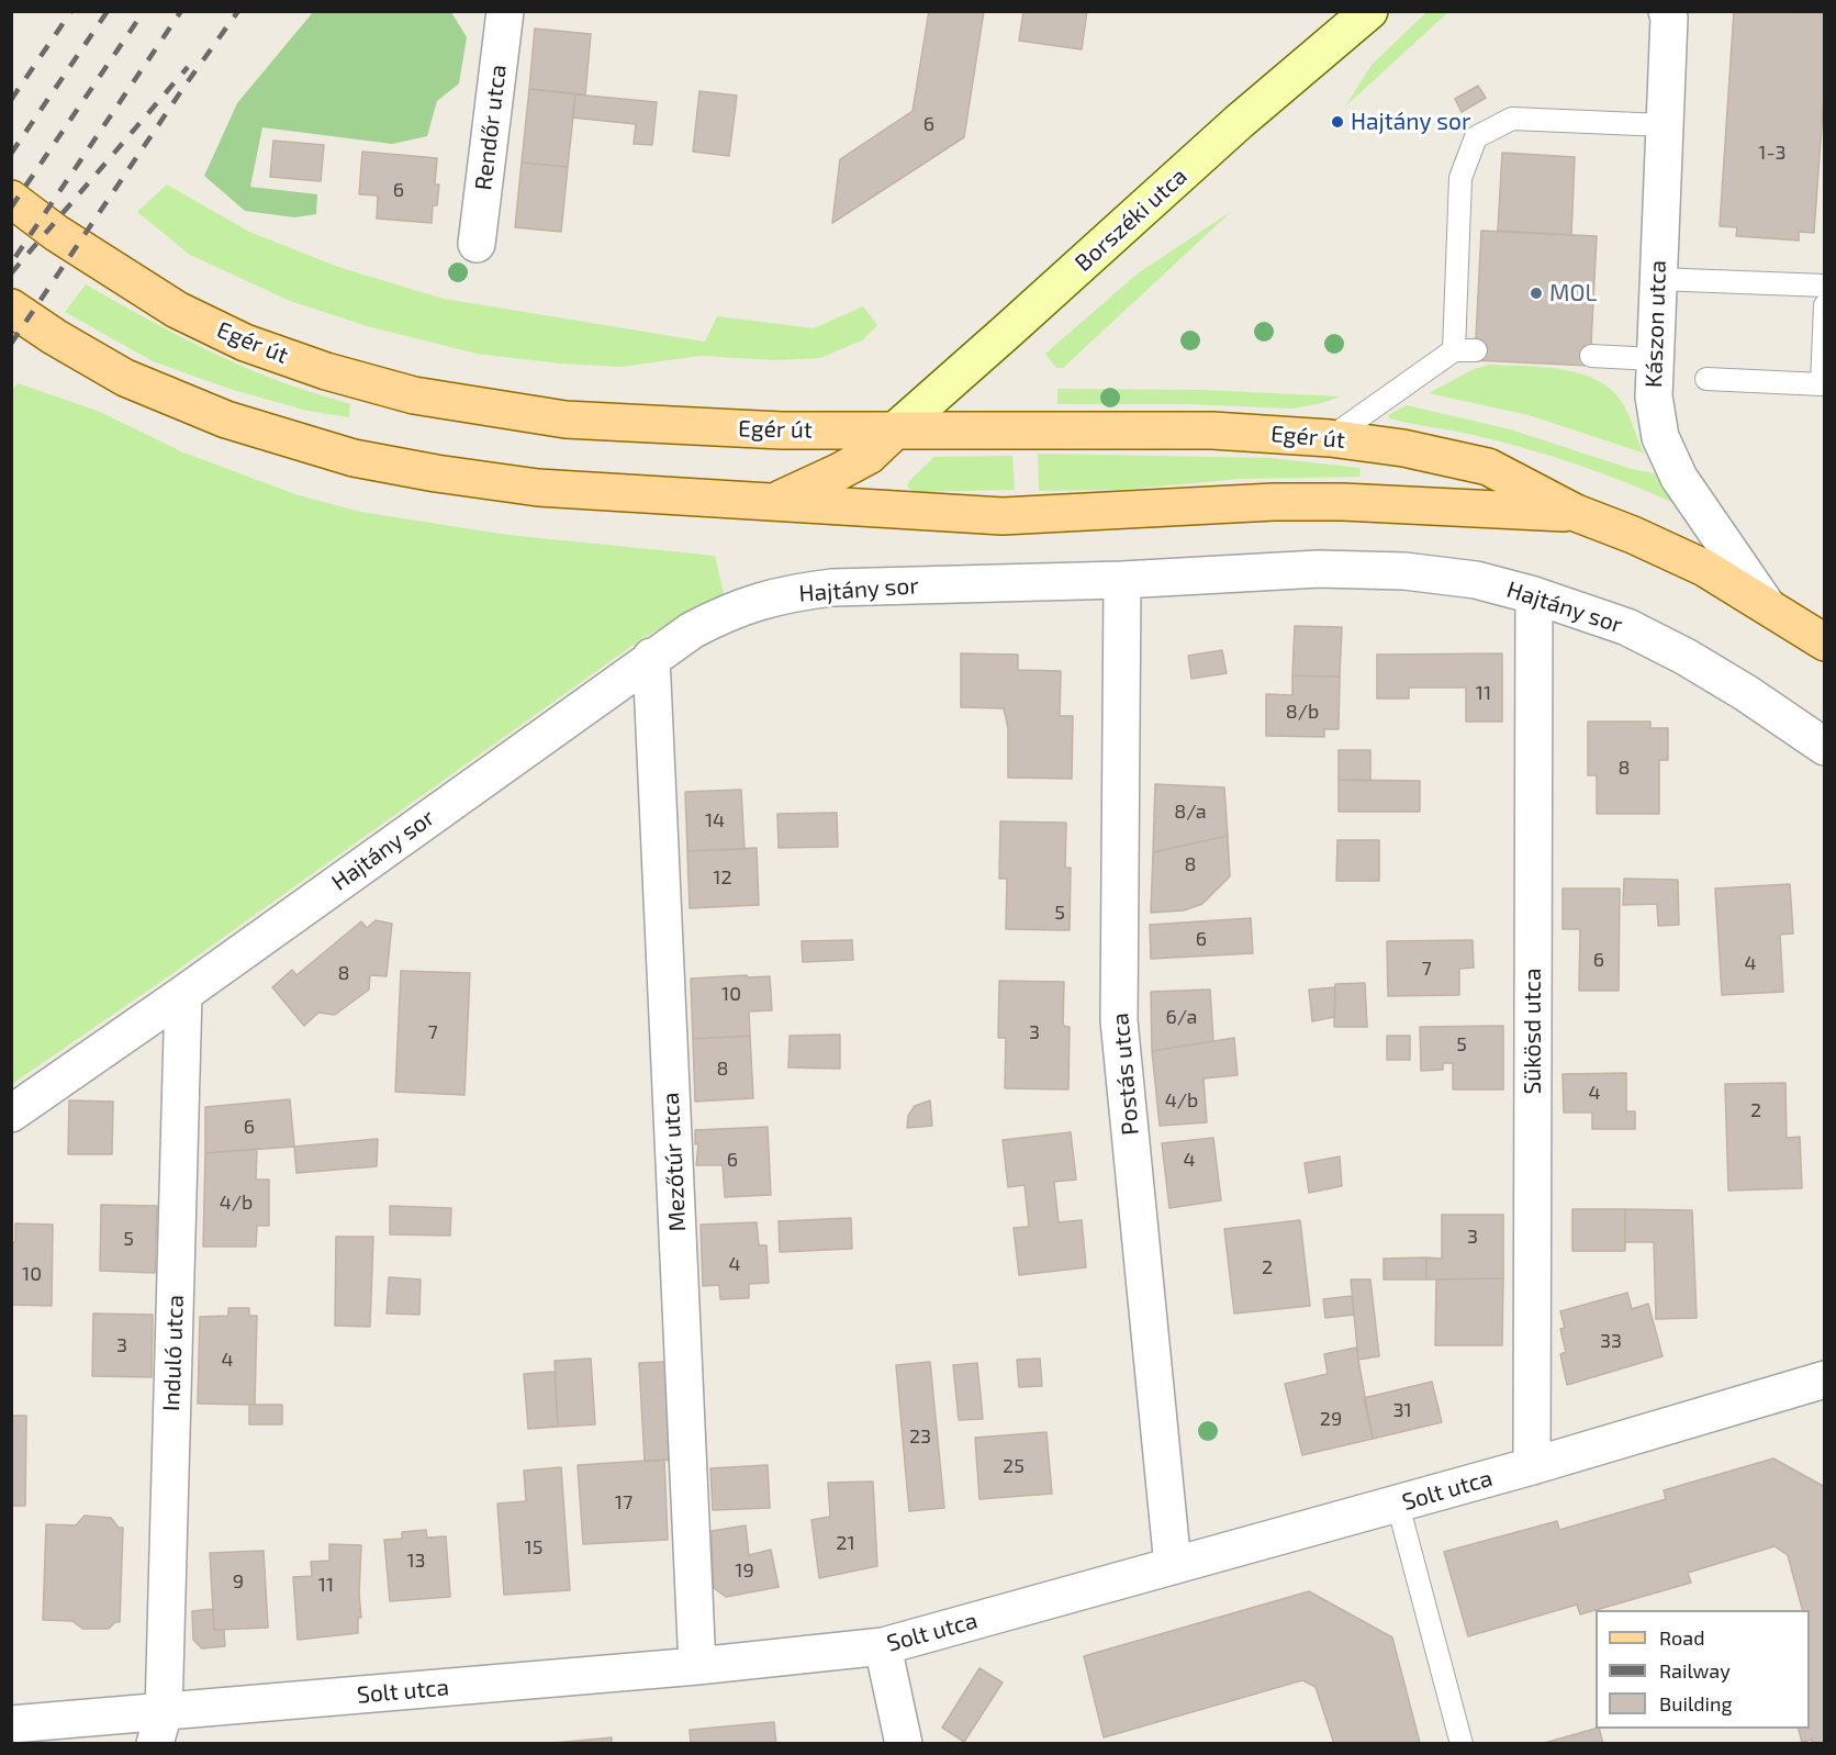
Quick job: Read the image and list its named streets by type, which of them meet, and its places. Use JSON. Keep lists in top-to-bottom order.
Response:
{
  "streets": {
    "main road": ["Borszéki utca", "Egér út"],
    "street": [
      "Rendőr utca",
      "Kászon utca",
      "Hajtány sor",
      "Sükösd utca",
      "Postás utca",
      "Mezőtúr utca",
      "Induló utca",
      "Solt utca"
    ]
  },
  "crossings": [
    ["Borszéki utca", "Egér út"],
    ["Kászon utca", "Egér út"],
    ["Hajtány sor", "Sükösd utca"],
    ["Hajtány sor", "Postás utca"],
    ["Hajtány sor", "Mezőtúr utca"],
    ["Hajtány sor", "Induló utca"],
    ["Sükösd utca", "Solt utca"],
    ["Postás utca", "Solt utca"],
    ["Mezőtúr utca", "Solt utca"],
    ["Induló utca", "Solt utca"]
  ],
  "places": ["Hajtány sor", "MOL"],
  "house_numbers": [
    "6",
    "1-3",
    "6",
    "11",
    "8/b",
    "8",
    "8/a",
    "14",
    "8",
    "12",
    "5",
    "6",
    "6",
    "4",
    "7",
    "8",
    "10",
    "6/a",
    "7",
    "3",
    "5",
    "8",
    "4",
    "4/b",
    "2",
    "6",
    "6",
    "4",
    "4/b",
    "3",
    "5",
    "4",
    "2",
    "10",
    "33",
    "3",
    "4",
    "31",
    "29",
    "23",
    "25",
    "17",
    "21",
    "15",
    "13",
    "19",
    "9",
    "11"
  ],
  "legend": ["Road", "Railway", "Building"]
}
